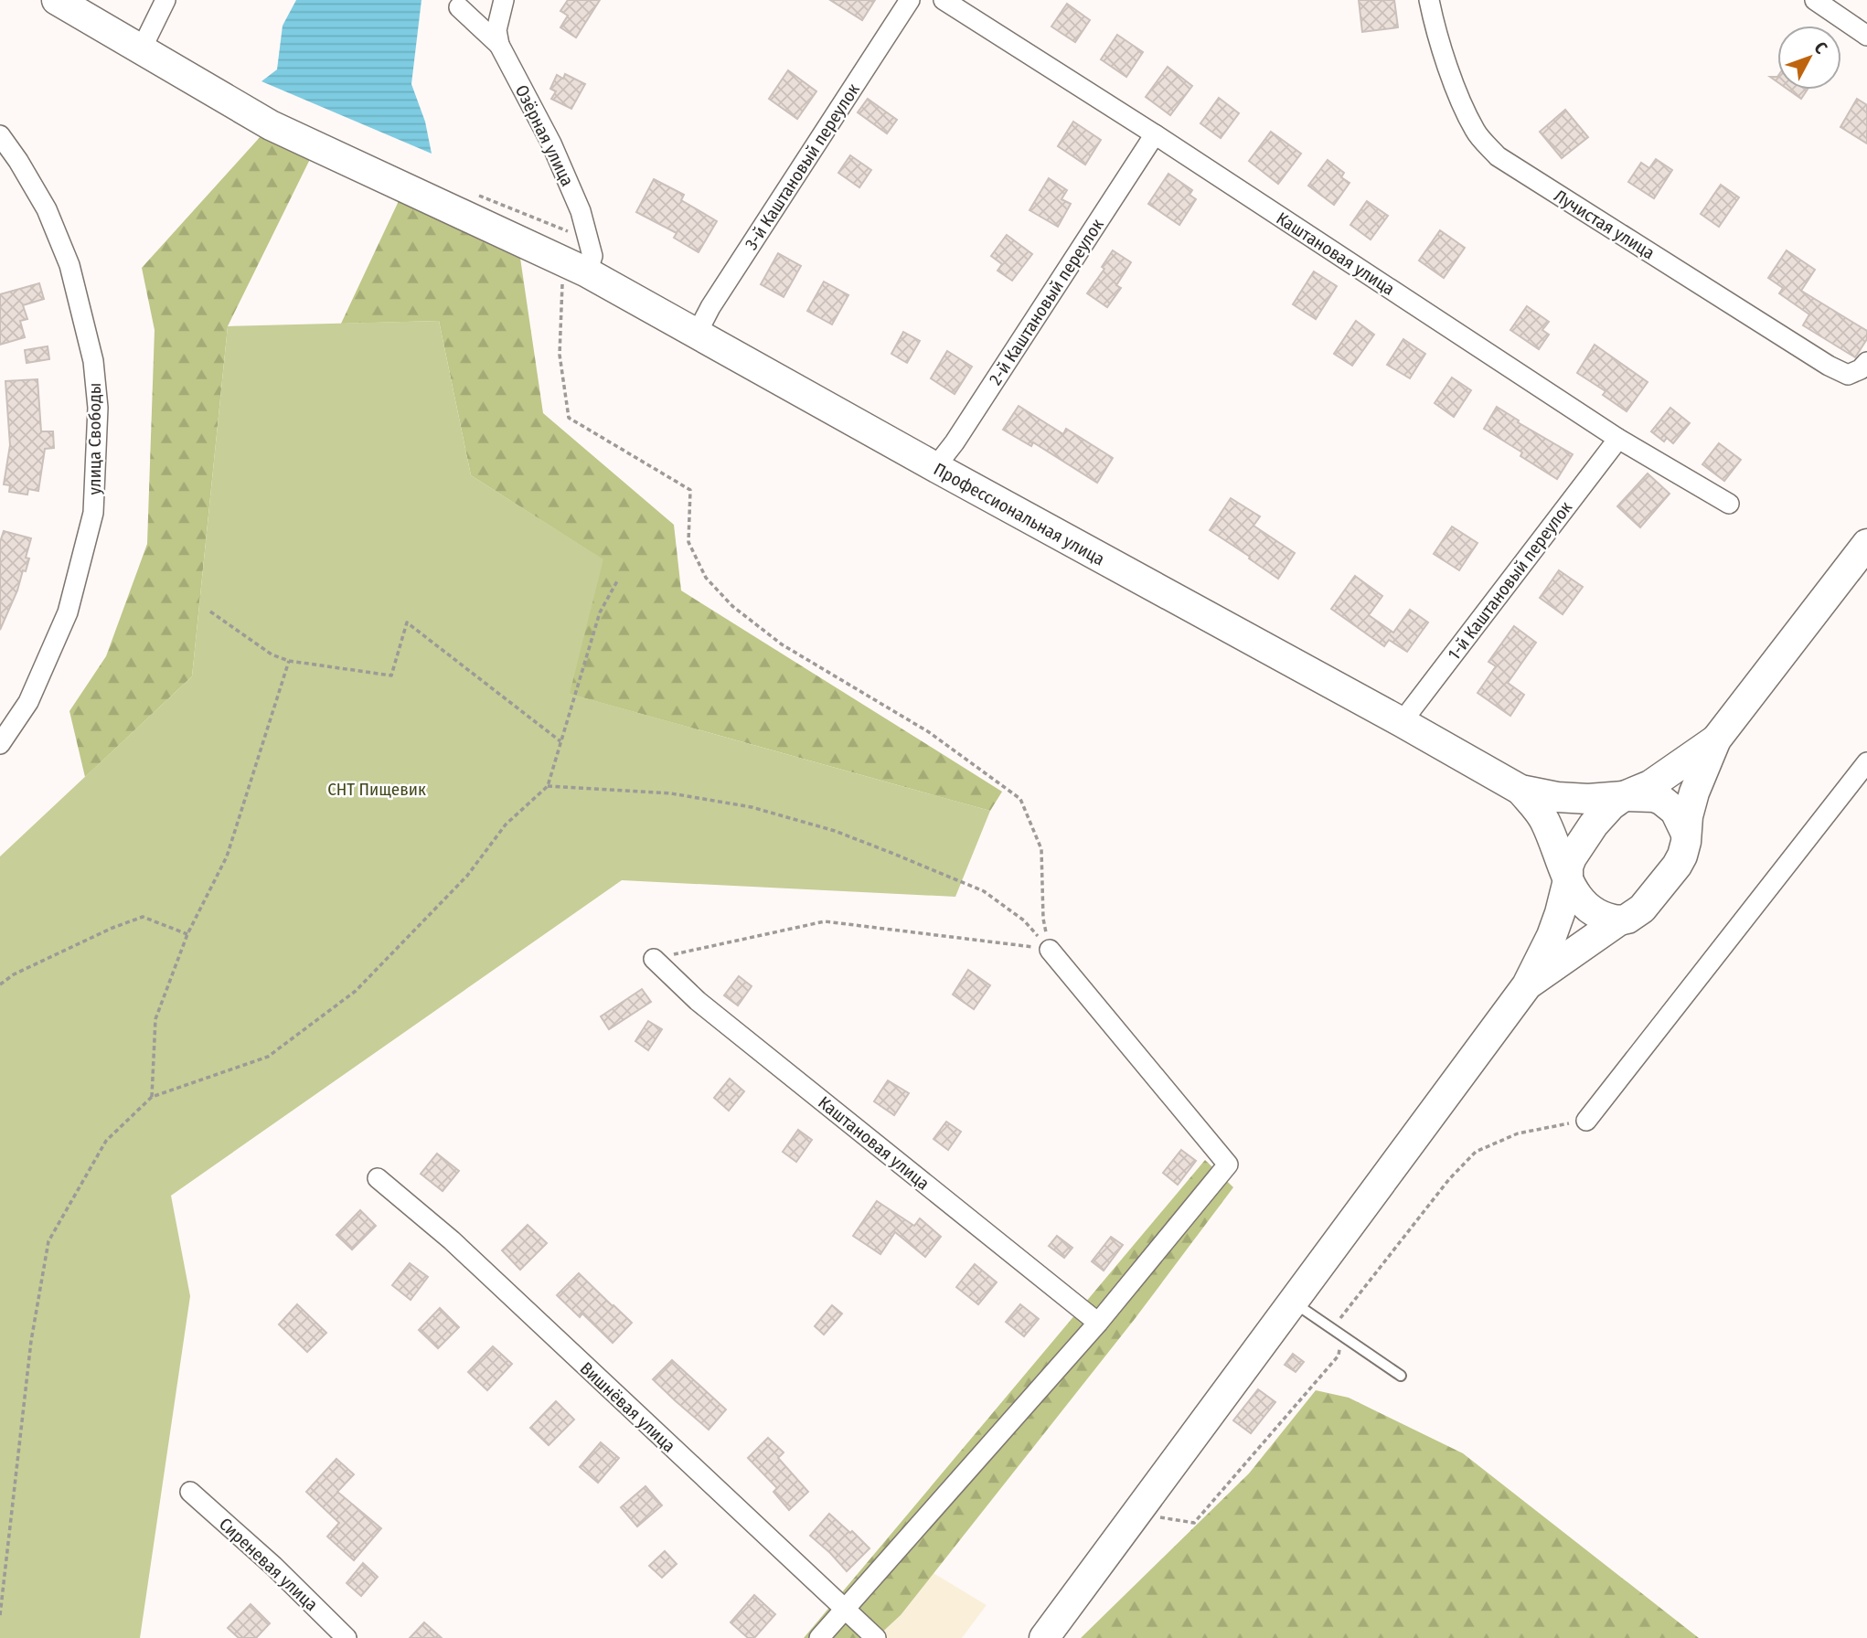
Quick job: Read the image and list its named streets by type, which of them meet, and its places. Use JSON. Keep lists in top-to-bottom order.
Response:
{
  "streets": {
    "main road": ["Профессиональная улица"],
    "street": [
      "Озёрная улица",
      "3-й Каштановый переулок",
      "Лучистая улица",
      "Каштановая улица",
      "2-й Каштановый переулок",
      "улица Свободы",
      "1-й Каштановый переулок",
      "Вишнёвая улица",
      "Сиреневая улица"
    ]
  },
  "crossings": [
    ["Озёрная улица", "Профессиональная улица"],
    ["3-й Каштановый переулок", "Профессиональная улица"],
    ["Каштановая улица", "2-й Каштановый переулок"],
    ["Каштановая улица", "1-й Каштановый переулок"],
    ["2-й Каштановый переулок", "Профессиональная улица"],
    ["Профессиональная улица", "1-й Каштановый переулок"]
  ],
  "parks": ["СНТ Пищевик"],
  "north": "top right"
}
